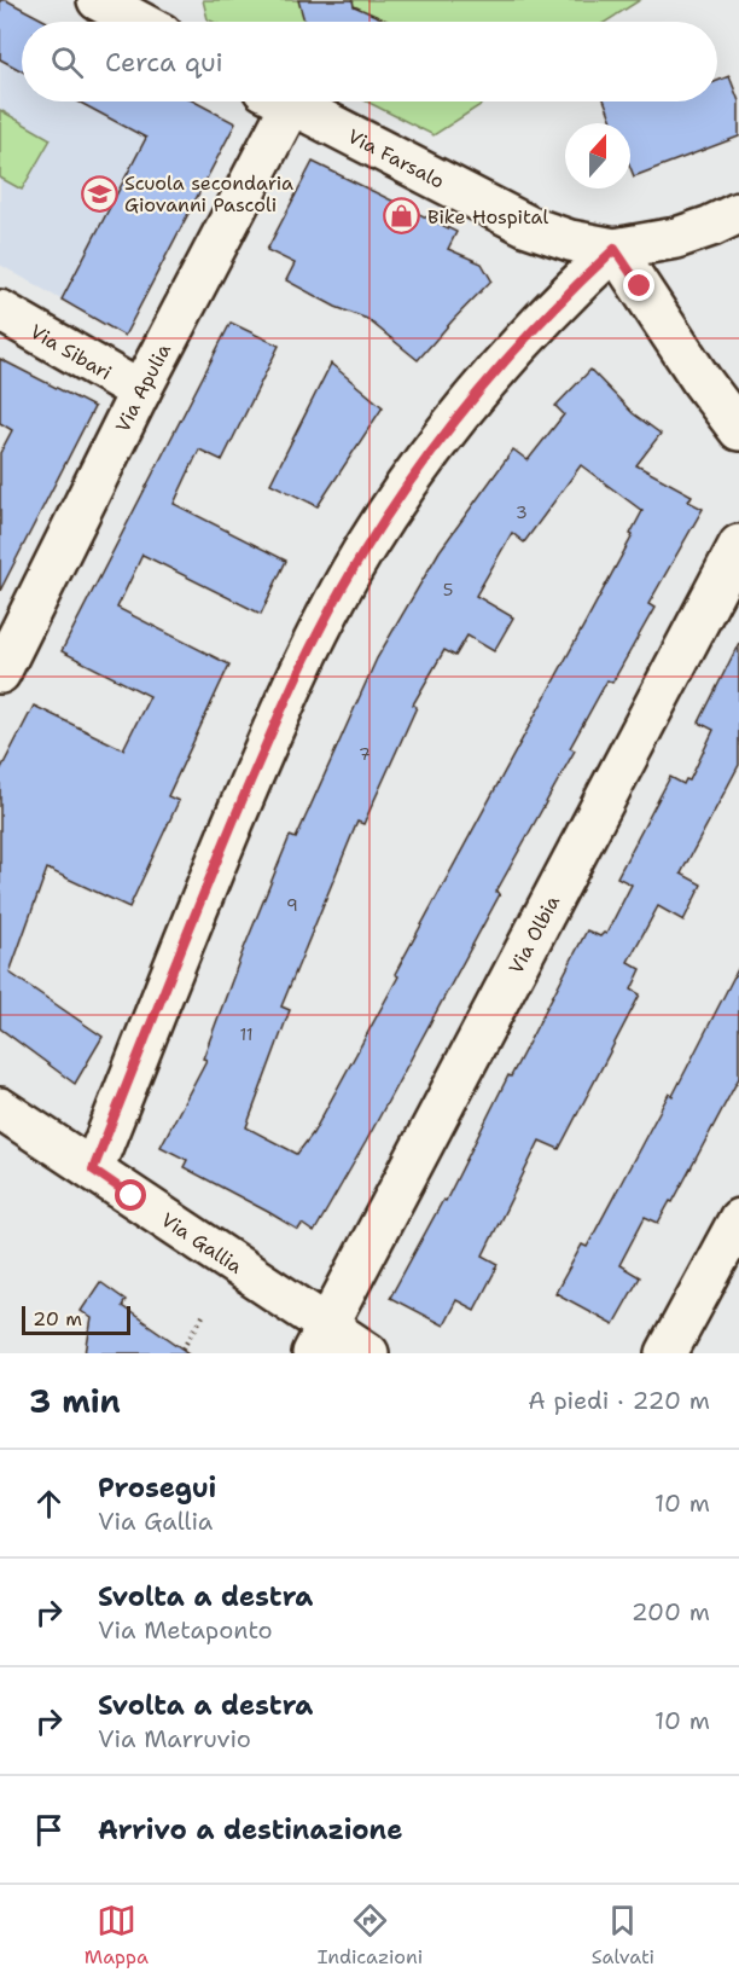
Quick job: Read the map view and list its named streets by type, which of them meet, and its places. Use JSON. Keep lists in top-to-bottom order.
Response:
{
  "streets": {
    "street": [
      "Via Farsalo",
      "Via Sibari",
      "Via Apulia",
      "Via Olbia",
      "Via Gallia"
    ]
  },
  "crossings": [
    ["Via Sibari", "Via Apulia"],
    ["Via Olbia", "Via Gallia"]
  ],
  "places": {
    "school or university": ["Scuola secondaria Giovanni Pascoli"],
    "shop": ["Bike Hospital"]
  },
  "house_numbers": [
    "3",
    "5",
    "7",
    "9",
    "11"
  ],
  "scale_bar": "20 m",
  "north": "top",
  "page": {
    "search": "Cerca qui",
    "scale": "20 m",
    "heading": ["3 min", "A piedi · 220 m"],
    "list": [
      ["Prosegui", "Via Gallia", "10 m"],
      ["Svolta a destra", "Via Metaponto", "200 m"],
      ["Svolta a destra", "Via Marruvio", "10 m"],
      "Arrivo a destinazione"
    ],
    "nav": ["Mappa", "Indicazioni", "Salvati"]
  }
}
